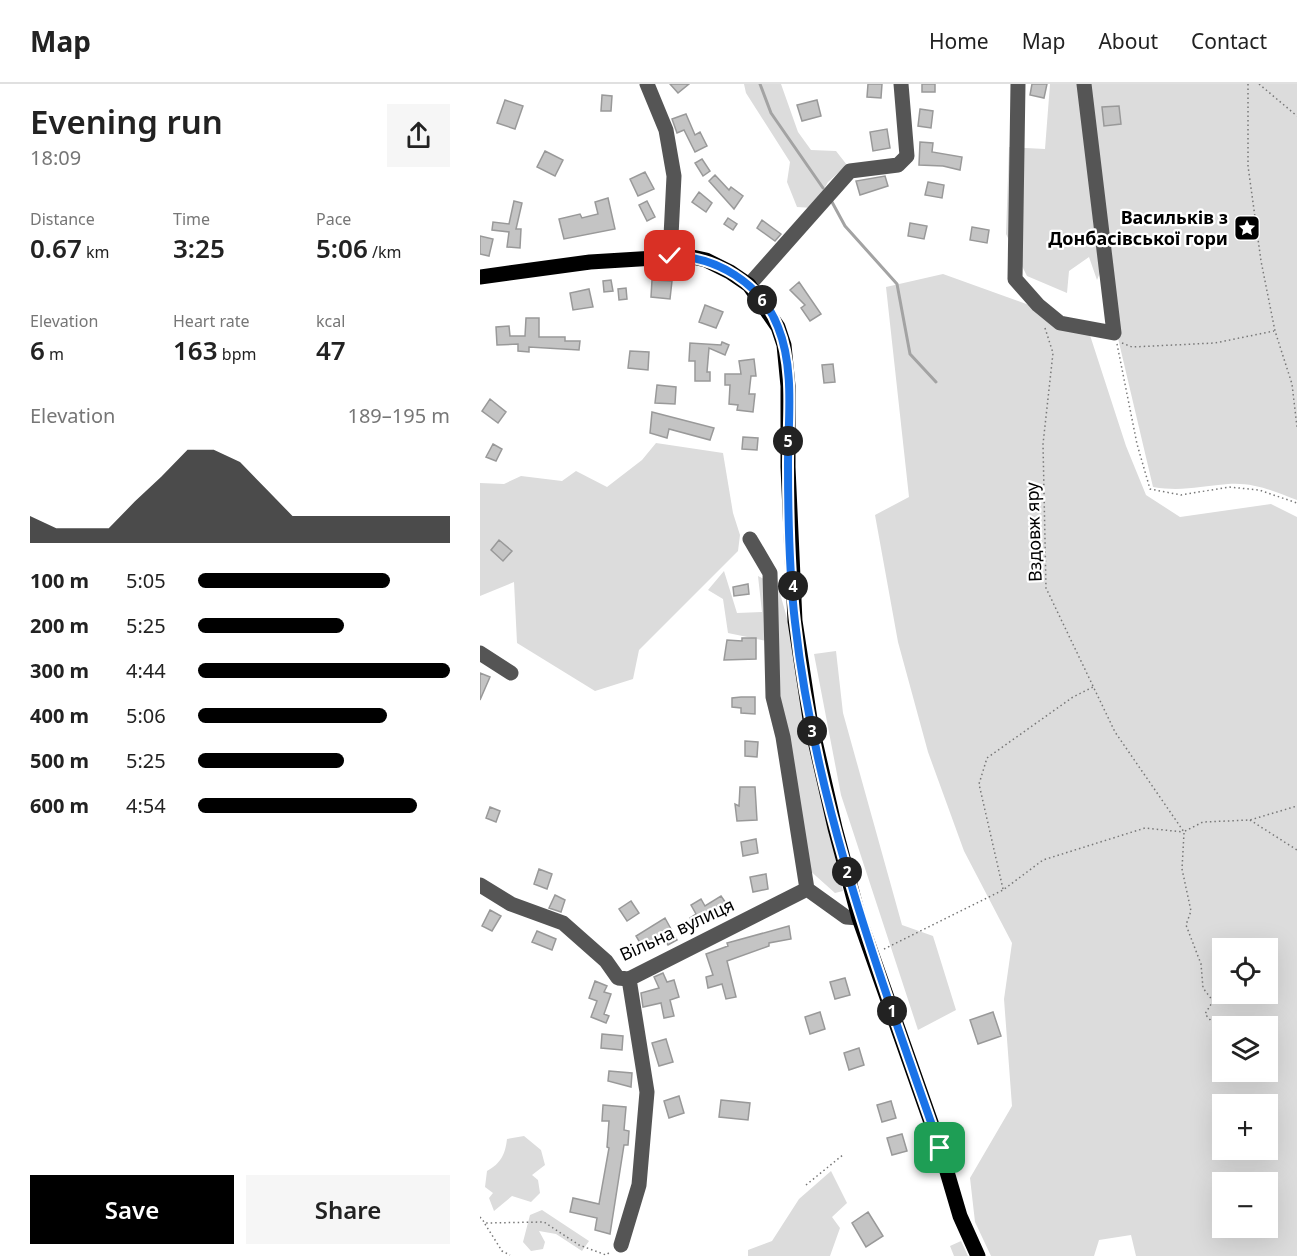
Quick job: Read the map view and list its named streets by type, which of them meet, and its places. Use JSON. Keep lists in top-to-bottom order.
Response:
{
  "streets": {
    "street": ["Вільна вулиця"],
    "path": ["Вздовж яру"]
  },
  "places": {
    "place": ["Васильків з Донбасівської гори"]
  },
  "page": {
    "header": "Map",
    "nav": [
      "Home",
      "Map",
      "About",
      "Contact"
    ],
    "heading": ["Evening run", "18:09"],
    "stats": [
      ["Distance", "0.67 km"],
      ["Time", "3:25"],
      ["Pace", "5:06 /km"],
      ["Elevation", "6 m"],
      ["Heart rate", "163 bpm"],
      ["kcal", "47"]
    ],
    "pins": [
      "6",
      "5",
      "4",
      "3",
      "2",
      "1"
    ],
    "chart": ["Elevation", "189–195 m"],
    "list": [
      {
        "name": "100 m",
        "note": "5:05"
      },
      {
        "name": "200 m",
        "note": "5:25"
      },
      {
        "name": "300 m",
        "note": "4:44"
      },
      {
        "name": "400 m",
        "note": "5:06"
      },
      {
        "name": "500 m",
        "note": "5:25"
      },
      {
        "name": "600 m",
        "note": "4:54"
      }
    ],
    "map_buttons": ["+", "−"],
    "buttons": ["Save", "Share"]
  }
}
